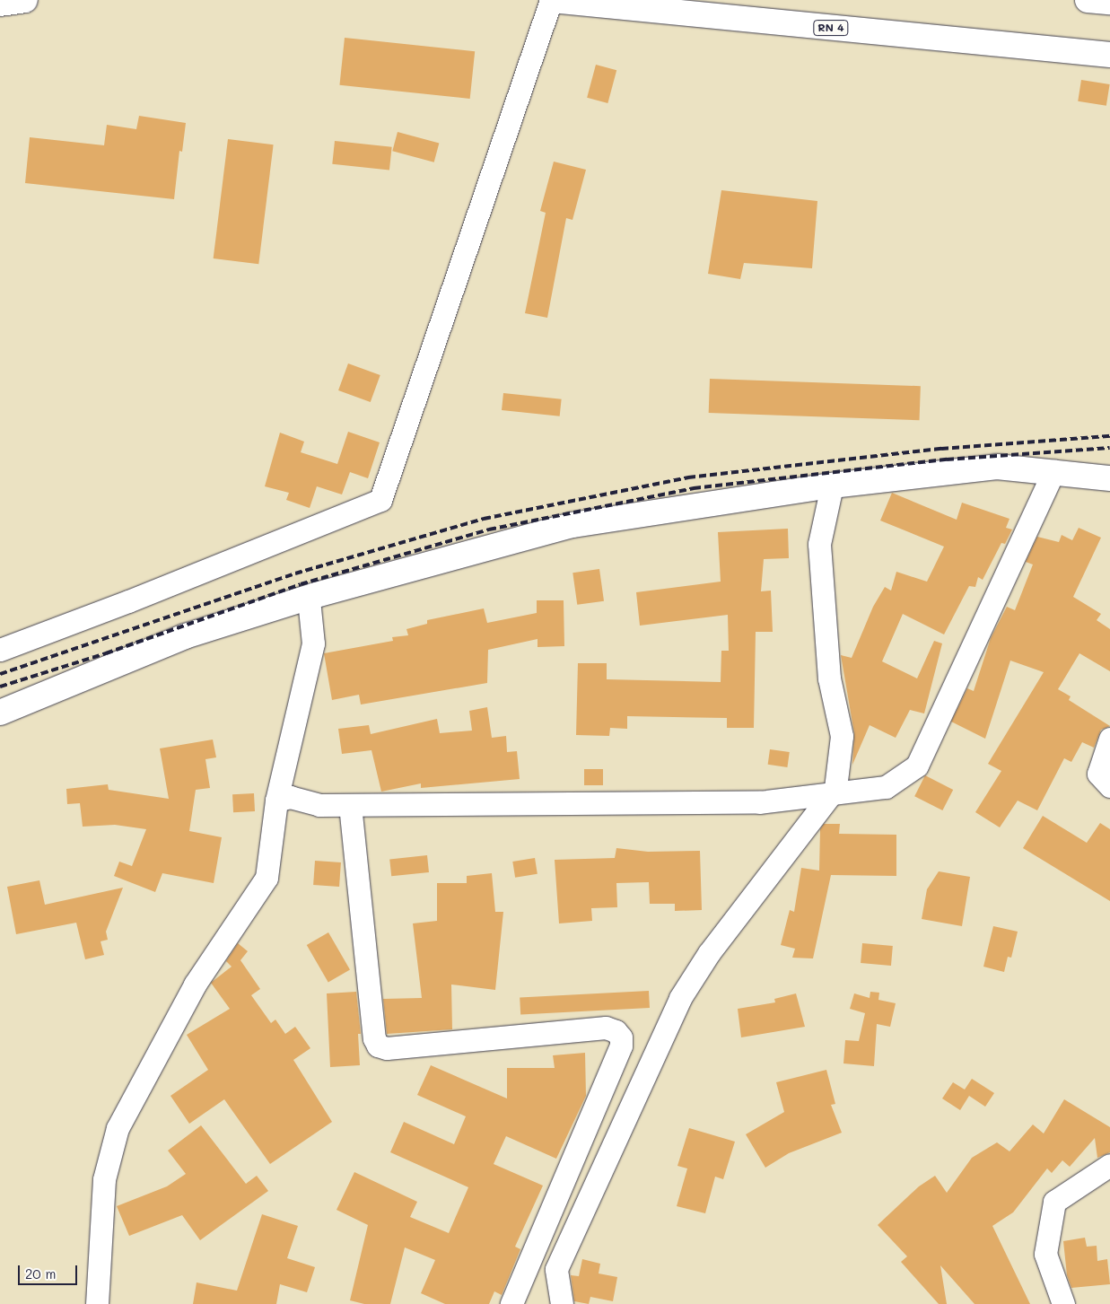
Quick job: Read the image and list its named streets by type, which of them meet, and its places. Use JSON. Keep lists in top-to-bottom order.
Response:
{
  "streets": {
    "main road": ["RN 4"]
  },
  "scale_bar": "20 m"
}
